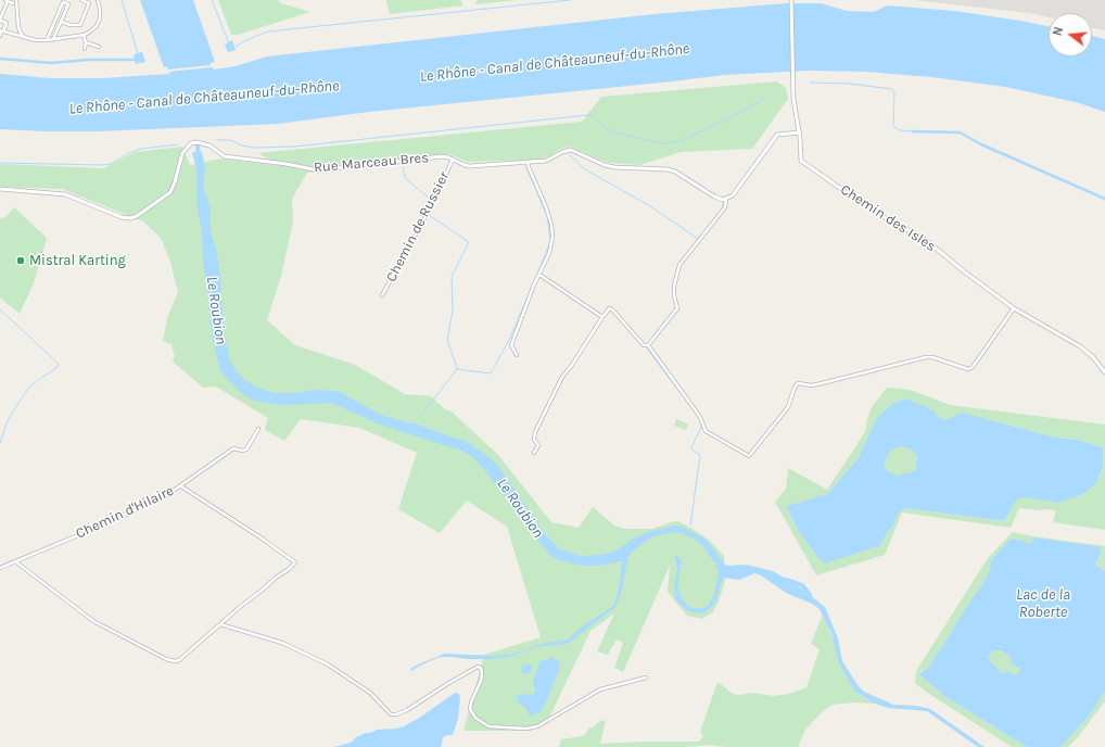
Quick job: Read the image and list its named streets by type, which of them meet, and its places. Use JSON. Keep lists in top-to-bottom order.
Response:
{
  "streets": {
    "street": [
      "Rue Marceau Bres",
      "Chemin des Isles",
      "Chemin de Russier",
      "Chemin d'Hilaire"
    ]
  },
  "crossings": [
    ["Rue Marceau Bres", "Chemin de Russier"]
  ],
  "water": ["Le Rhône - Canal de Châteauneuf-du-Rhône", "Le Roubion", "Lac de la Roberte"],
  "places": ["Mistral Karting"],
  "north": "left"
}
